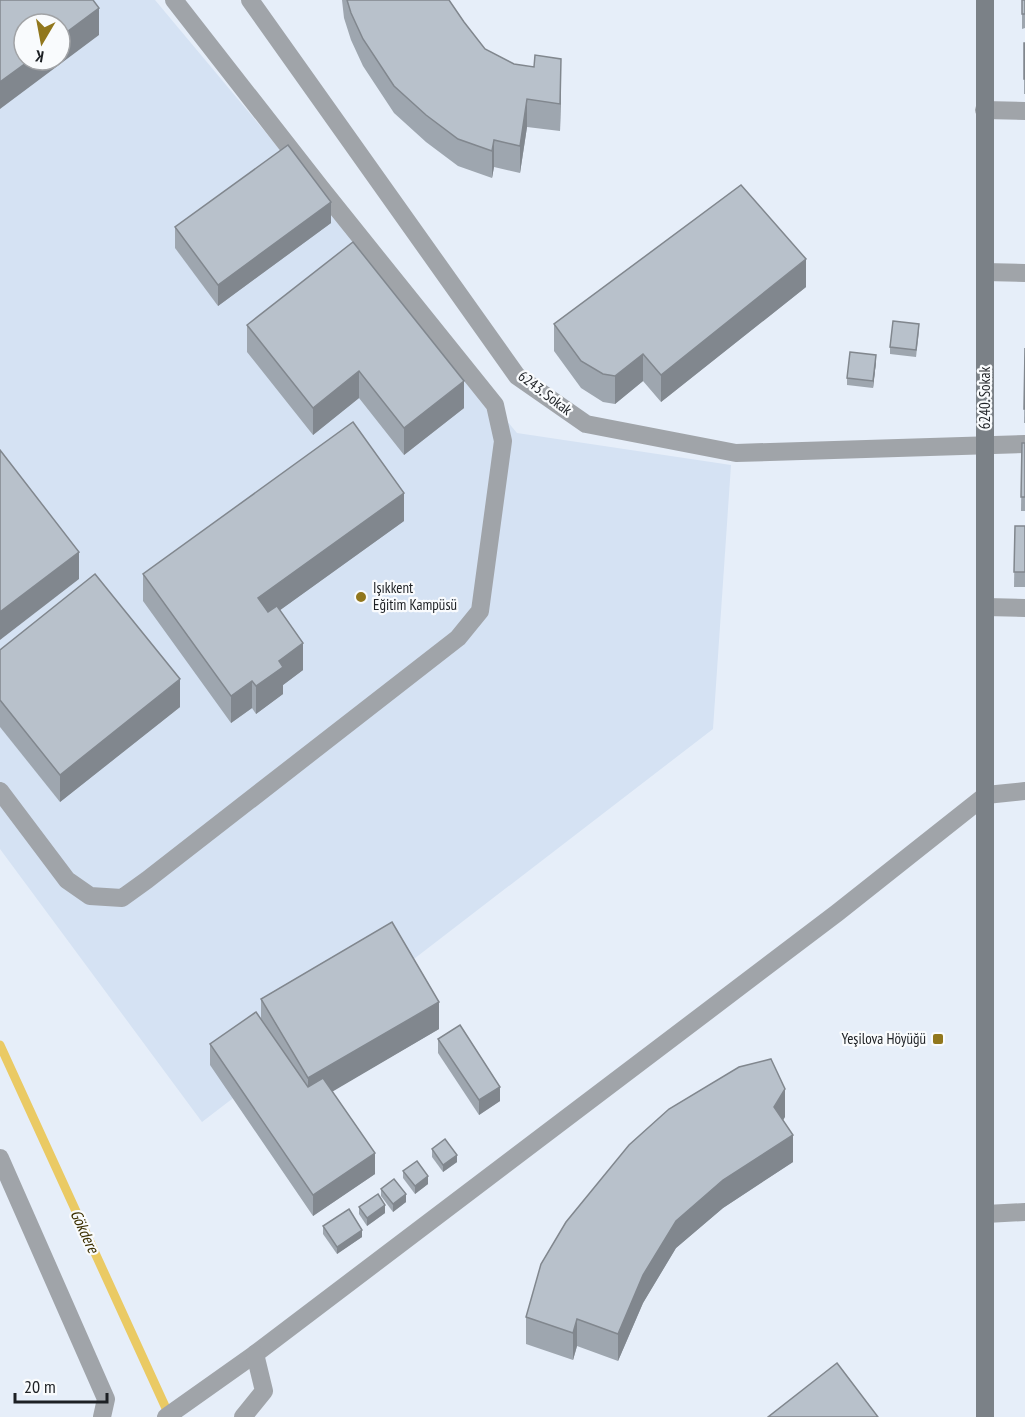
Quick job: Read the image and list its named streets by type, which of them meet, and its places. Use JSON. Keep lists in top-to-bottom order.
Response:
{
  "streets": {
    "street": ["6243. Sokak", "6240. Sokak"]
  },
  "crossings": [
    ["6243. Sokak", "6240. Sokak"]
  ],
  "water": ["Gökdere"],
  "places": {
    "other": ["Işıkkent Eğitim Kampüsü"],
    "transit": ["Yeşilova Höyüğü"]
  },
  "scale_bar": "20 m",
  "north": "bottom"
}
